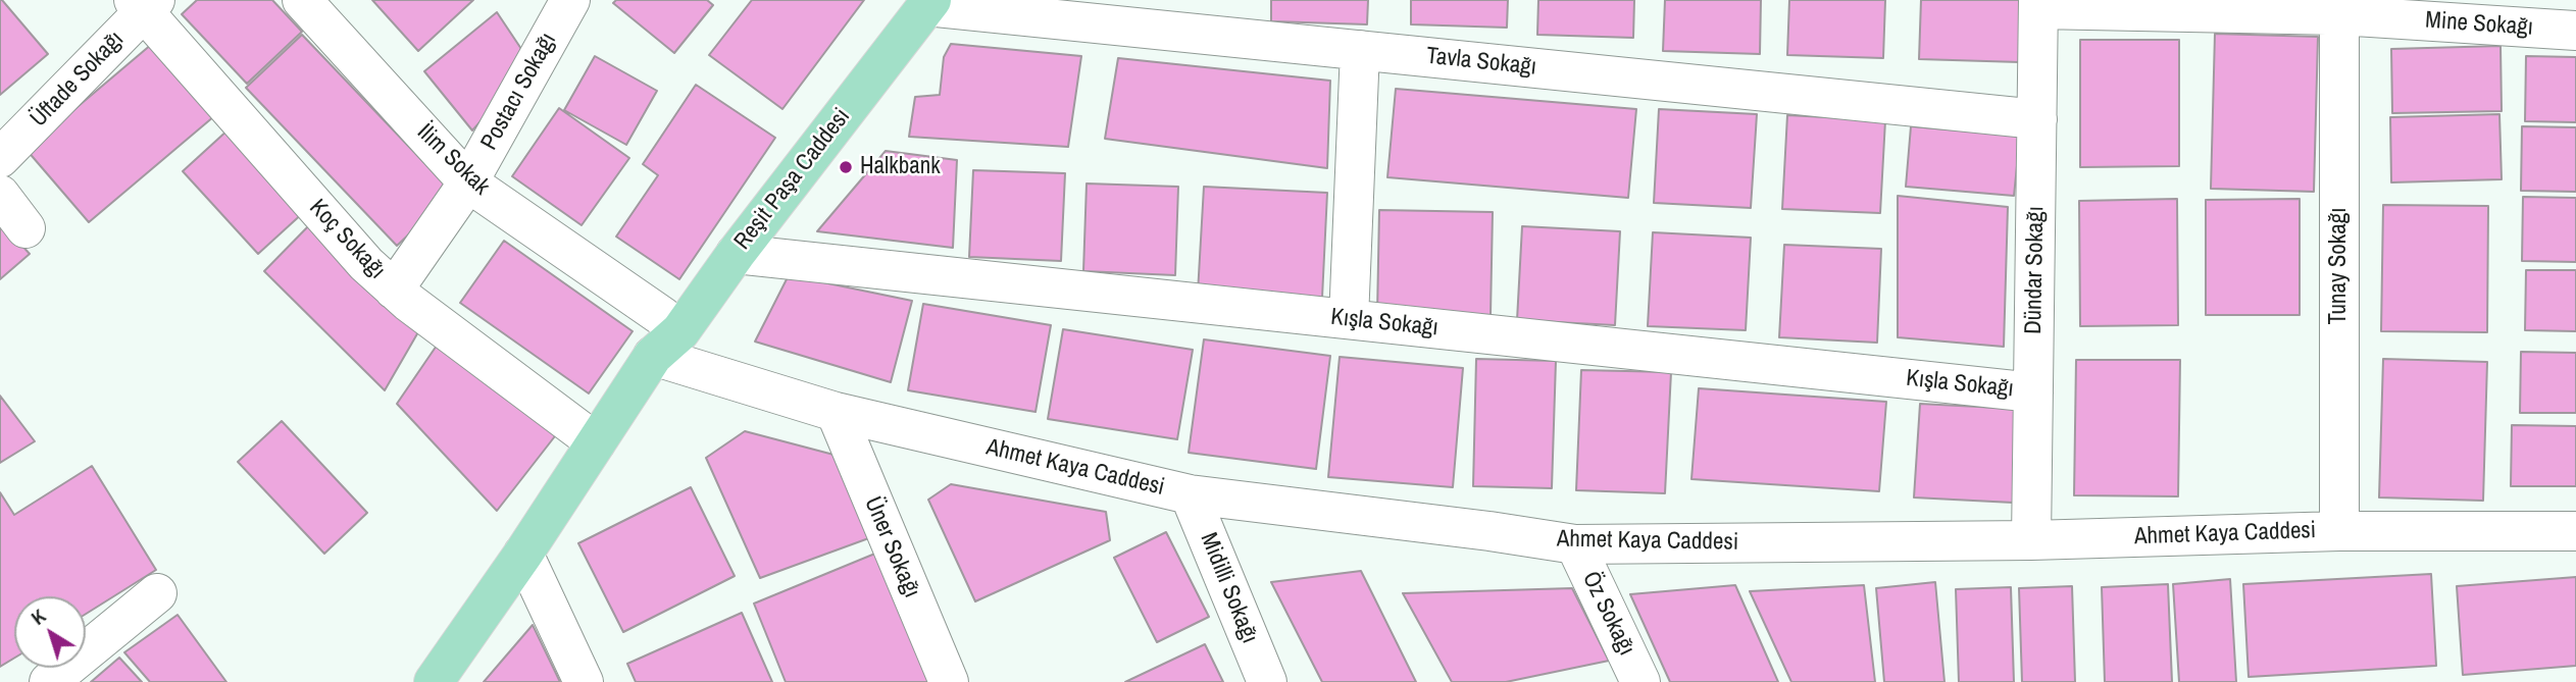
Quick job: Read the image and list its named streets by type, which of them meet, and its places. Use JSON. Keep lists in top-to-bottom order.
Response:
{
  "streets": {
    "main road": ["Reşit Paşa Caddesi"],
    "street": [
      "Mine Sokağı",
      "Tavla Sokağı",
      "Üftade Sokağı",
      "Postacı Sokağı",
      "İlim Sokak",
      "Koç Sokağı",
      "Tunay Sokağı",
      "Dündar Sokağı",
      "Kışla Sokağı",
      "Ahmet Kaya Caddesi",
      "Üner Sokağı",
      "Midilli Sokağı",
      "Öz Sokağı"
    ]
  },
  "crossings": [
    ["Mine Sokağı", "Tunay Sokağı"],
    ["Mine Sokağı", "Dündar Sokağı"],
    ["Tavla Sokağı", "Reşit Paşa Caddesi"],
    ["Tavla Sokağı", "Dündar Sokağı"],
    ["Üftade Sokağı", "Koç Sokağı"],
    ["Postacı Sokağı", "İlim Sokak"],
    ["Postacı Sokağı", "Koç Sokağı"],
    ["İlim Sokak", "Reşit Paşa Caddesi"],
    ["Reşit Paşa Caddesi", "Koç Sokağı"],
    ["Reşit Paşa Caddesi", "Kışla Sokağı"],
    ["Reşit Paşa Caddesi", "Ahmet Kaya Caddesi"],
    ["Tunay Sokağı", "Ahmet Kaya Caddesi"],
    ["Dündar Sokağı", "Kışla Sokağı"],
    ["Dündar Sokağı", "Ahmet Kaya Caddesi"],
    ["Ahmet Kaya Caddesi", "Üner Sokağı"],
    ["Ahmet Kaya Caddesi", "Midilli Sokağı"],
    ["Ahmet Kaya Caddesi", "Öz Sokağı"]
  ],
  "places": ["Halkbank"],
  "north": "top left"
}
